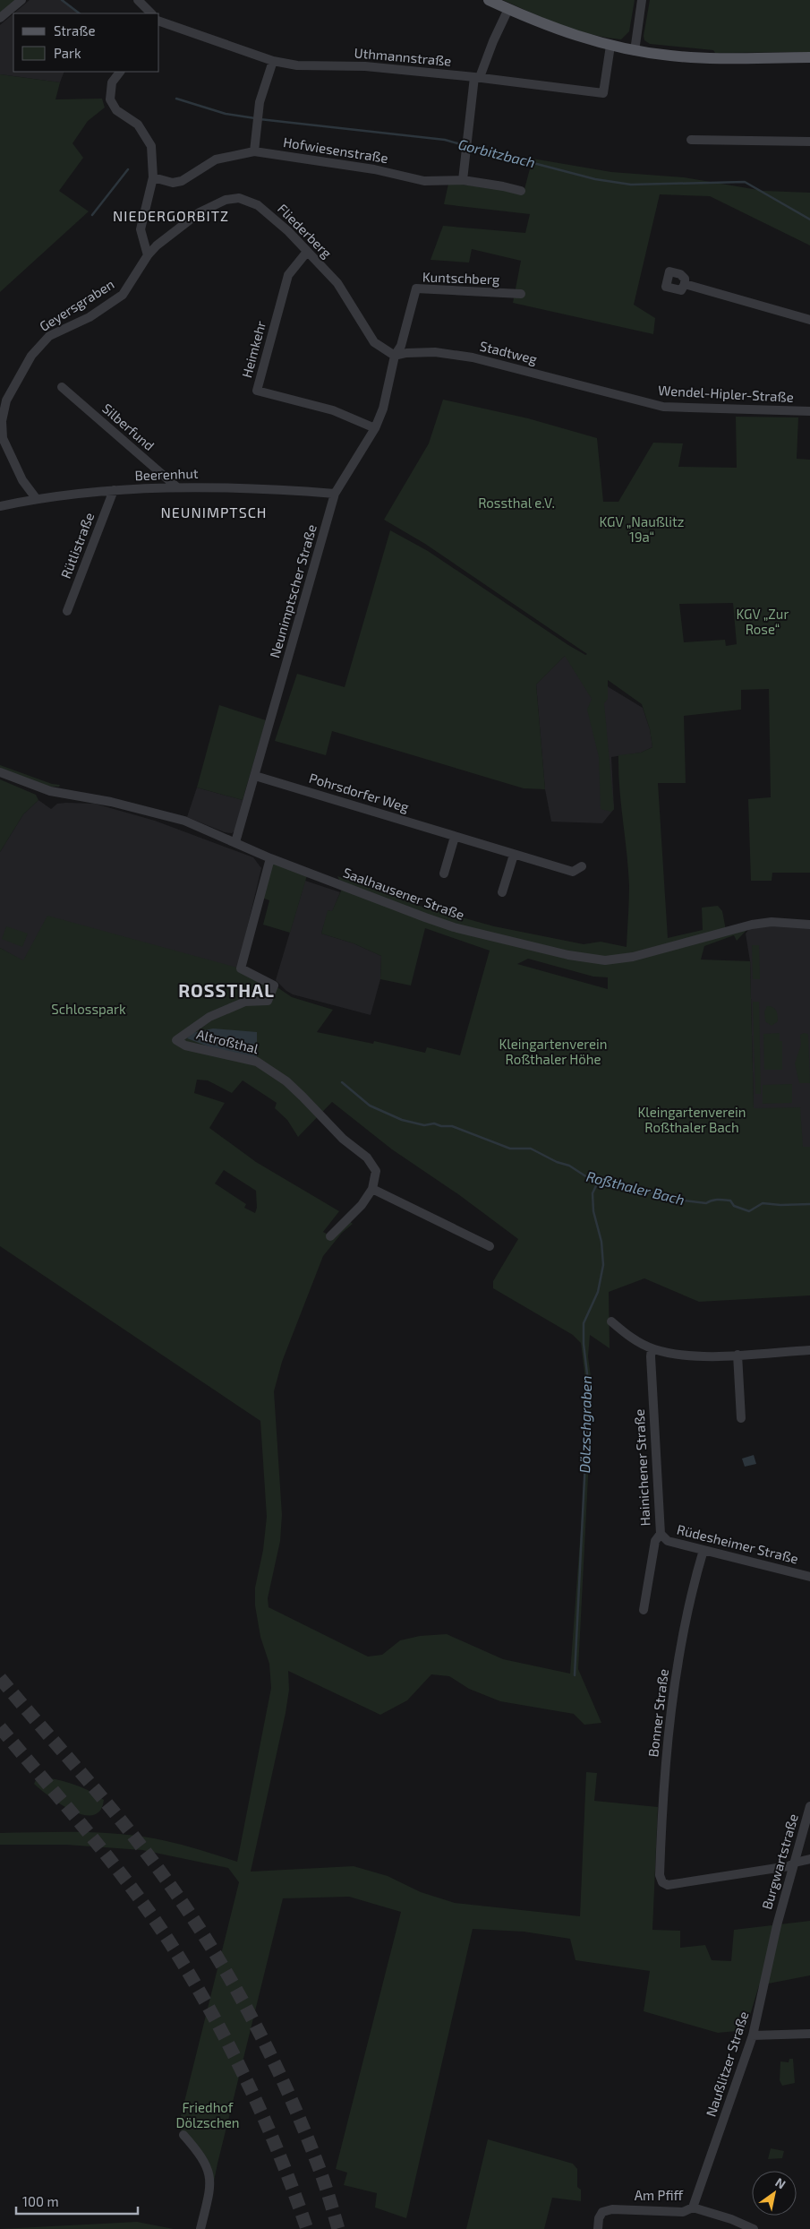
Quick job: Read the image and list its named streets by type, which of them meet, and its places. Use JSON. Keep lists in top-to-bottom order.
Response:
{
  "streets": {
    "street": [
      "Uthmannstraße",
      "Hofwiesenstraße",
      "Fliederberg",
      "Kuntschberg",
      "Geyersgraben",
      "Heimkehr",
      "Stadtweg",
      "Wendel-Hipler-Straße",
      "Silberfund",
      "Beerenhut",
      "Rütlistraße",
      "Neunimptscher Straße",
      "Pohrsdorfer Weg",
      "Saalhausener Straße",
      "Altroßthal",
      "Hainichener Straße",
      "Rüdesheimer Straße",
      "Bonner Straße",
      "Burgwartstraße",
      "Naußlitzer Straße",
      "Am Pfiff"
    ]
  },
  "crossings": [
    ["Fliederberg", "Kuntschberg"],
    ["Fliederberg", "Geyersgraben"],
    ["Fliederberg", "Heimkehr"],
    ["Fliederberg", "Stadtweg"],
    ["Fliederberg", "Neunimptscher Straße"],
    ["Kuntschberg", "Stadtweg"],
    ["Kuntschberg", "Neunimptscher Straße"],
    ["Geyersgraben", "Beerenhut"],
    ["Heimkehr", "Neunimptscher Straße"],
    ["Stadtweg", "Wendel-Hipler-Straße"],
    ["Stadtweg", "Neunimptscher Straße"],
    ["Silberfund", "Beerenhut"],
    ["Beerenhut", "Rütlistraße"],
    ["Beerenhut", "Neunimptscher Straße"],
    ["Neunimptscher Straße", "Pohrsdorfer Weg"],
    ["Neunimptscher Straße", "Saalhausener Straße"],
    ["Saalhausener Straße", "Altroßthal"],
    ["Hainichener Straße", "Rüdesheimer Straße"],
    ["Rüdesheimer Straße", "Bonner Straße"],
    ["Bonner Straße", "Burgwartstraße"],
    ["Burgwartstraße", "Naußlitzer Straße"],
    ["Naußlitzer Straße", "Am Pfiff"]
  ],
  "districts": ["NIEDERGORBITZ", "NEUNIMPTSCH", "ROSSTHAL"],
  "water": ["Gorbitzbach", "Roßthaler Bach", "Dölzschgraben"],
  "parks": [
    "Rossthal e.V.",
    "KGV „Naußlitz 19a“",
    "KGV „Zur Rose“",
    "Schlosspark",
    "Kleingartenverein Roßthaler Höhe",
    "Kleingartenverein Roßthaler Bach",
    "Friedhof Dölzschen"
  ],
  "legend": ["Straße", "Park"],
  "scale_bar": "100 m",
  "north": "top right"
}
